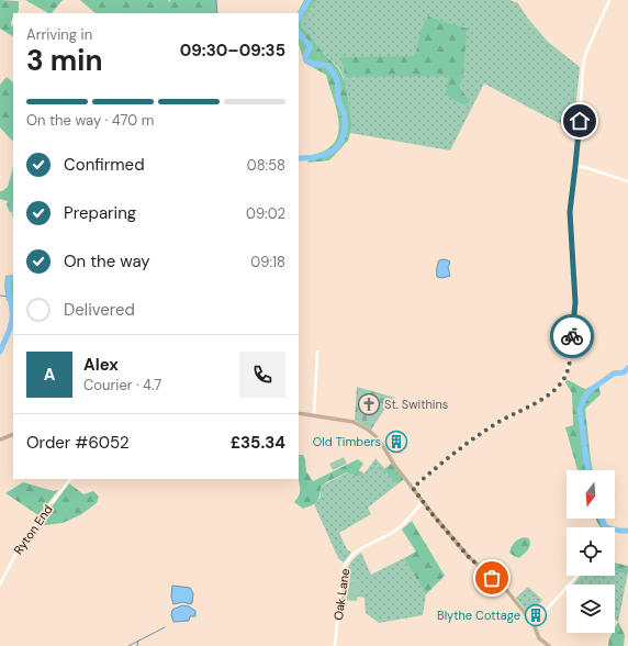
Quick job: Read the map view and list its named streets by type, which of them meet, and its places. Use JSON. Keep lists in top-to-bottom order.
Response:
{
  "streets": {
    "street": ["Ryton End", "Oak Lane"]
  },
  "places": {
    "church": ["St. Swithins"],
    "building": ["Old Timbers", "Blythe Cottage"]
  },
  "north": "bottom",
  "page": {
    "heading": ["3 min", "Arriving in", "09:30–09:35"],
    "panel": [
      "Alex",
      "Courier · 4.7",
      "Order #6052",
      "£35.34"
    ],
    "bar": "On the way · 470 m",
    "list": [
      ["Confirmed", "08:58"],
      ["Preparing", "09:02"],
      ["On the way", "09:18"],
      "Delivered"
    ],
    "round": "A"
  }
}
